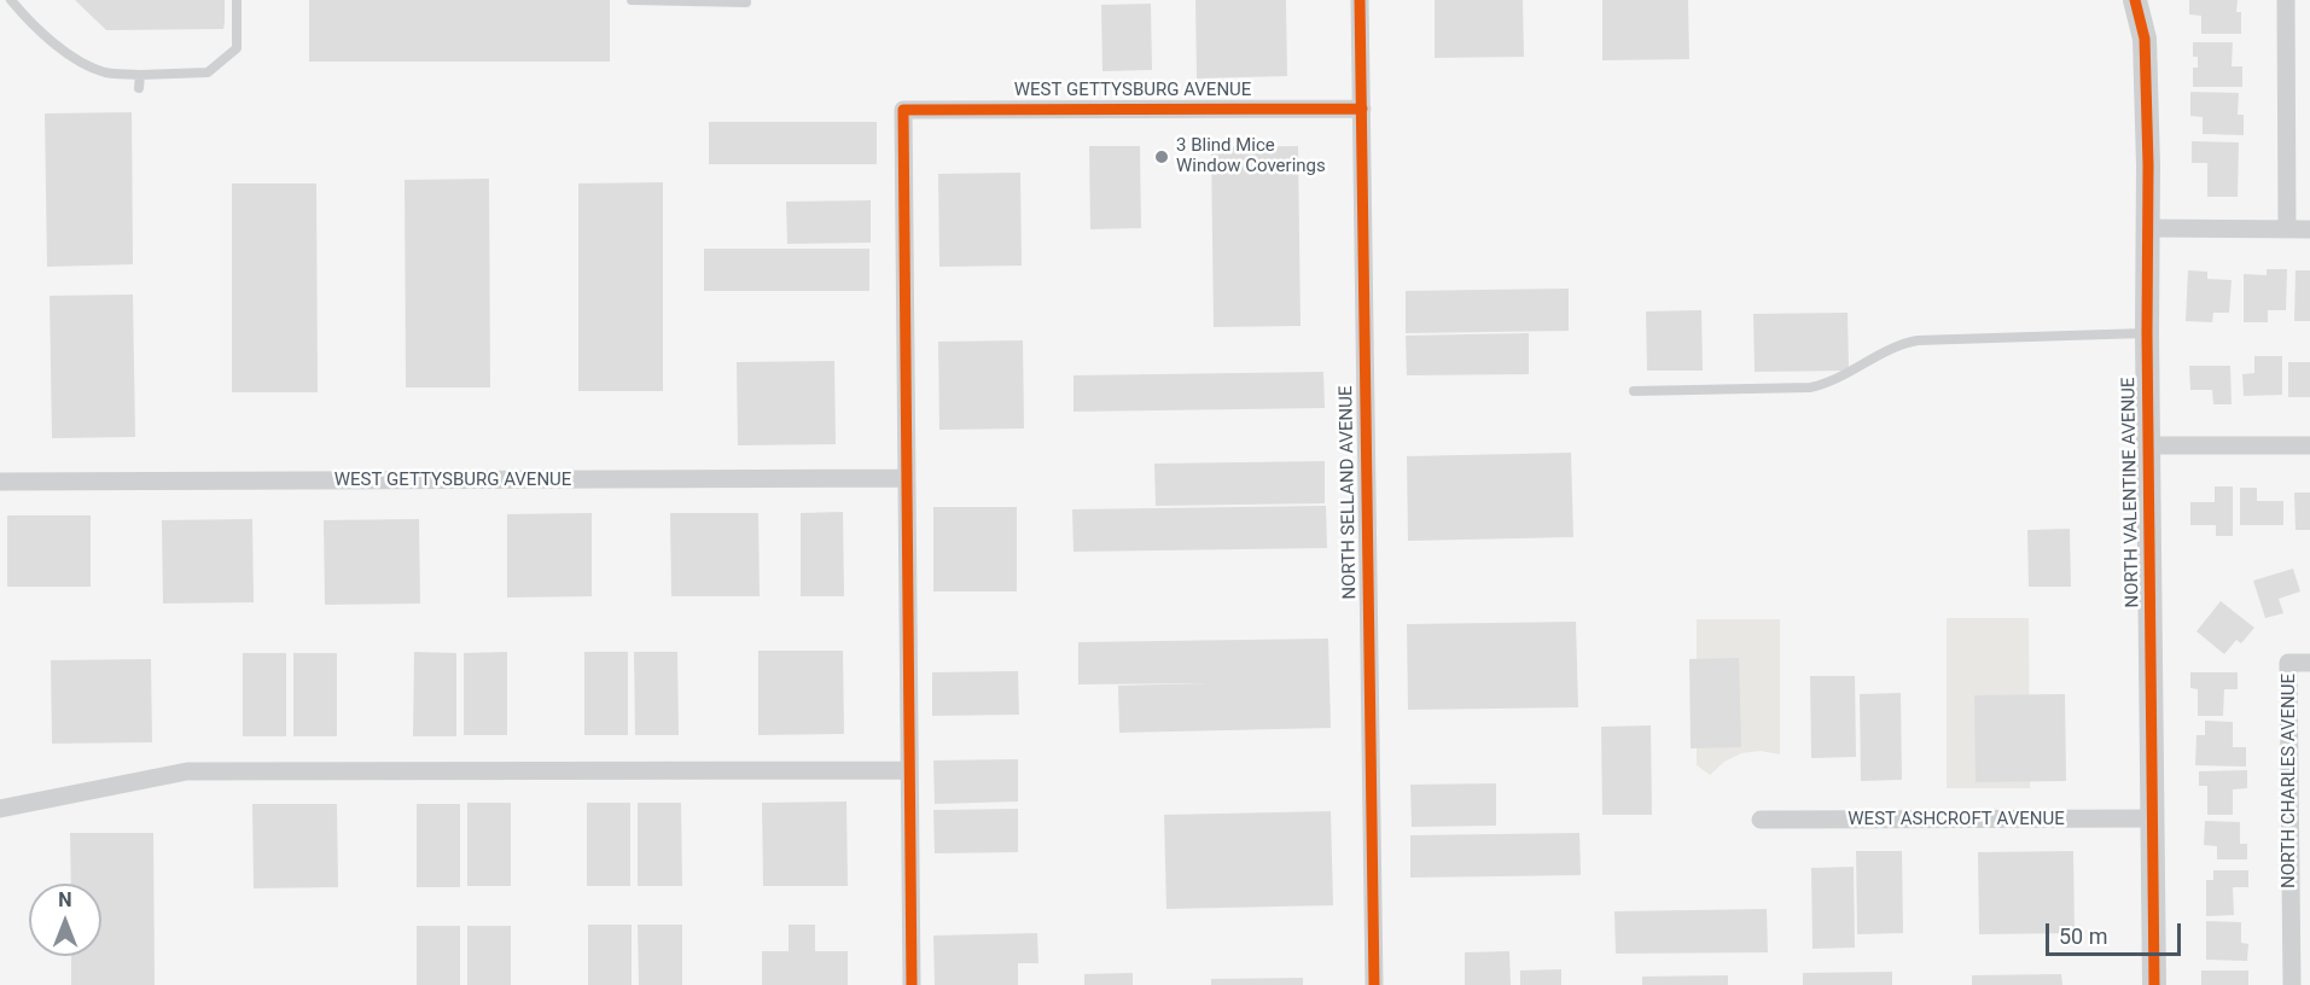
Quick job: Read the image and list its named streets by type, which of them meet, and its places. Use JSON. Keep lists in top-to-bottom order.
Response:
{
  "streets": {
    "street": [
      "WEST GETTYSBURG AVENUE",
      "NORTH SELLAND AVENUE",
      "NORTH VALENTINE AVENUE",
      "NORTH CHARLES AVENUE",
      "WEST ASHCROFT AVENUE"
    ]
  },
  "crossings": [
    ["WEST GETTYSBURG AVENUE", "NORTH SELLAND AVENUE"],
    ["NORTH VALENTINE AVENUE", "WEST ASHCROFT AVENUE"]
  ],
  "places": ["3 Blind Mice Window Coverings"],
  "scale_bar": "50 m",
  "north": "top"
}
